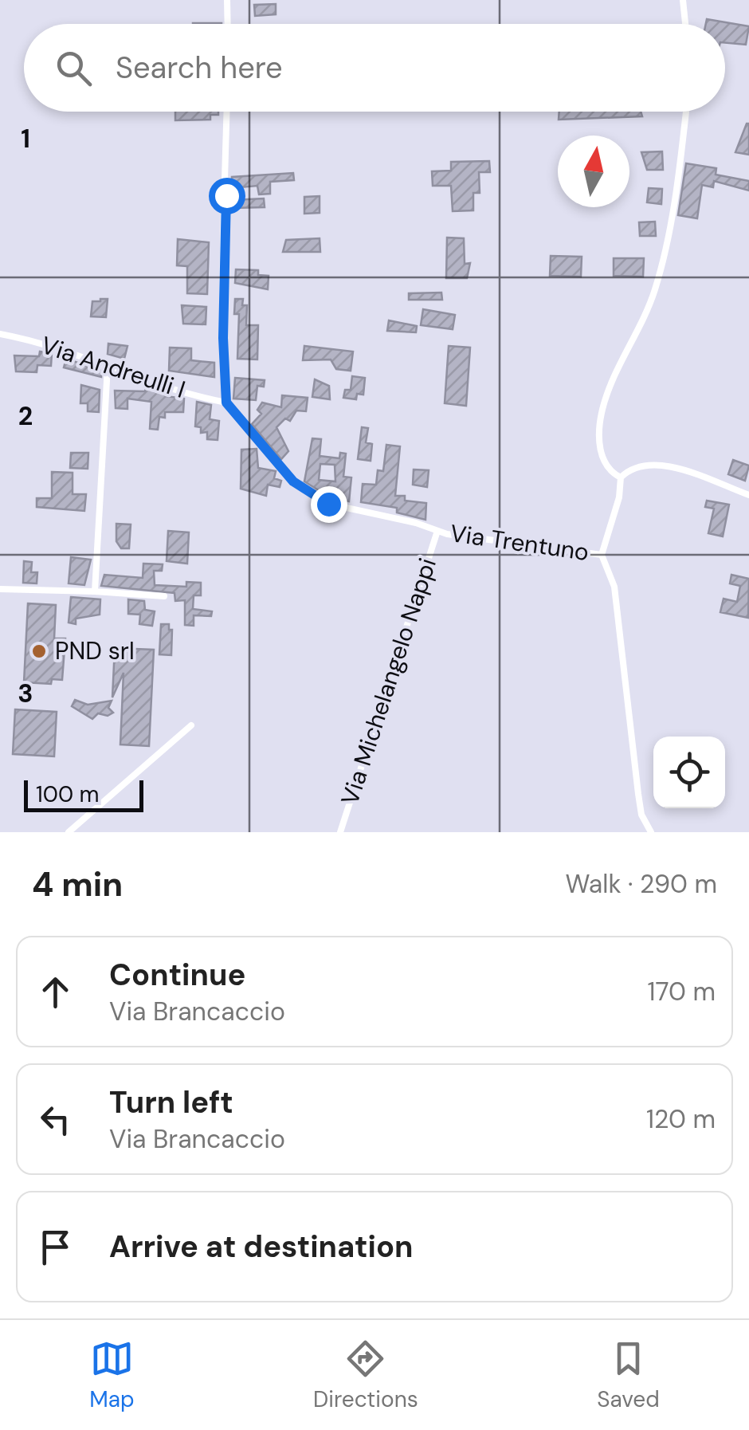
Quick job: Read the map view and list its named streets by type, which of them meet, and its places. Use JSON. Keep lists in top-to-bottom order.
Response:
{
  "streets": {
    "street": ["Via Andreulli I", "Via Trentuno", "Via Michelangelo Nappi"]
  },
  "crossings": [
    ["Via Andreulli I", "Via Trentuno"],
    ["Via Trentuno", "Via Michelangelo Nappi"]
  ],
  "places": ["PND srl"],
  "scale_bar": "100 m",
  "north": "top",
  "page": {
    "search": "Search here",
    "scale": "100 m",
    "heading": ["4 min", "Walk · 290 m"],
    "list": [
      ["Continue", "Via Brancaccio", "170 m"],
      ["Turn left", "Via Brancaccio", "120 m"],
      "Arrive at destination"
    ],
    "nav": ["Map", "Directions", "Saved"]
  },
  "grid": {
    "rows": ["1", "2", "3"]
  }
}
